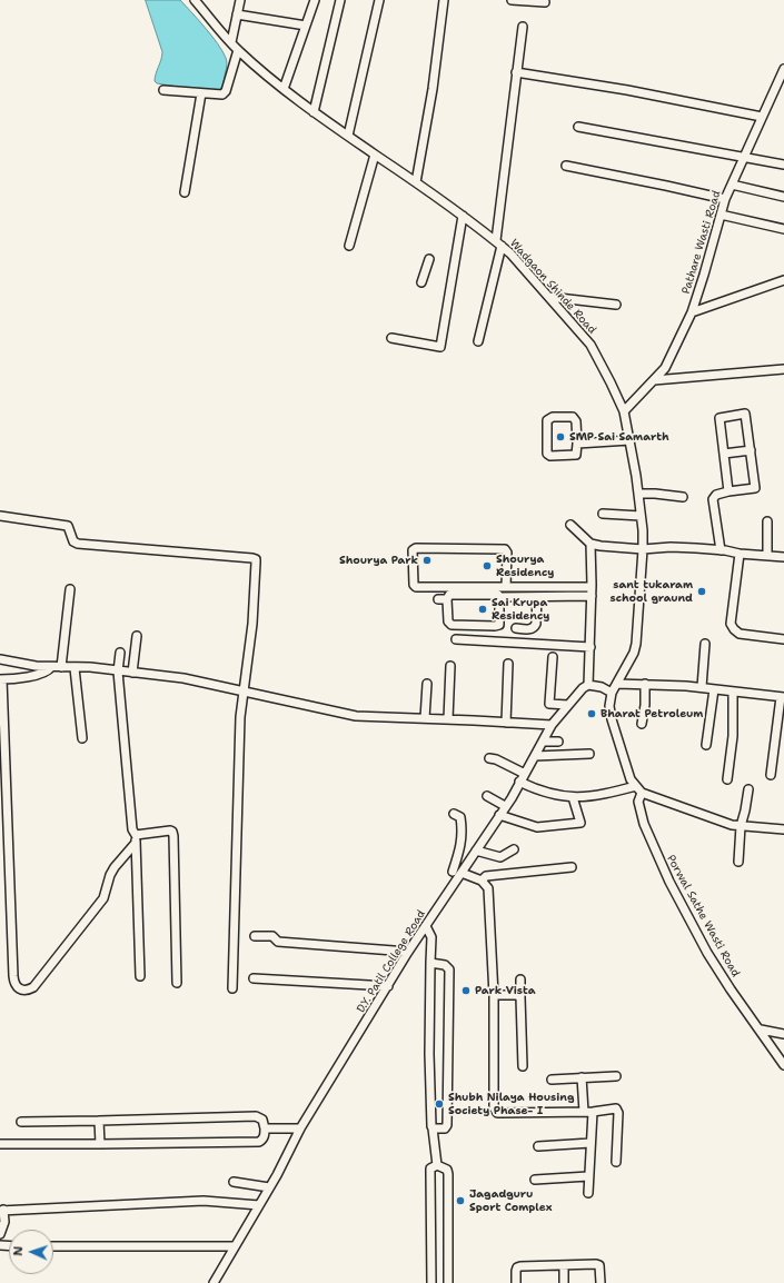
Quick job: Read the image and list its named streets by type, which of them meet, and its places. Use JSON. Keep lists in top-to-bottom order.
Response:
{
  "streets": {
    "street": [
      "Pathare Wasti Road",
      "Wadgaon Shinde Road",
      "Porwal Sathe Wasti Road",
      "D.Y. Patil College Road"
    ]
  },
  "crossings": [
    ["Pathare Wasti Road", "Wadgaon Shinde Road"]
  ],
  "places": [
    "SMP Sai Samarth",
    "Shourya Park",
    "Shourya Residency",
    "sant tukaram school graund",
    "Sai Krupa Residency",
    "Bharat Petroleum",
    "Park Vista",
    "Shubh Nilaya Housing Society Phase- I",
    "Jagadguru Sport Complex"
  ],
  "north": "left"
}
